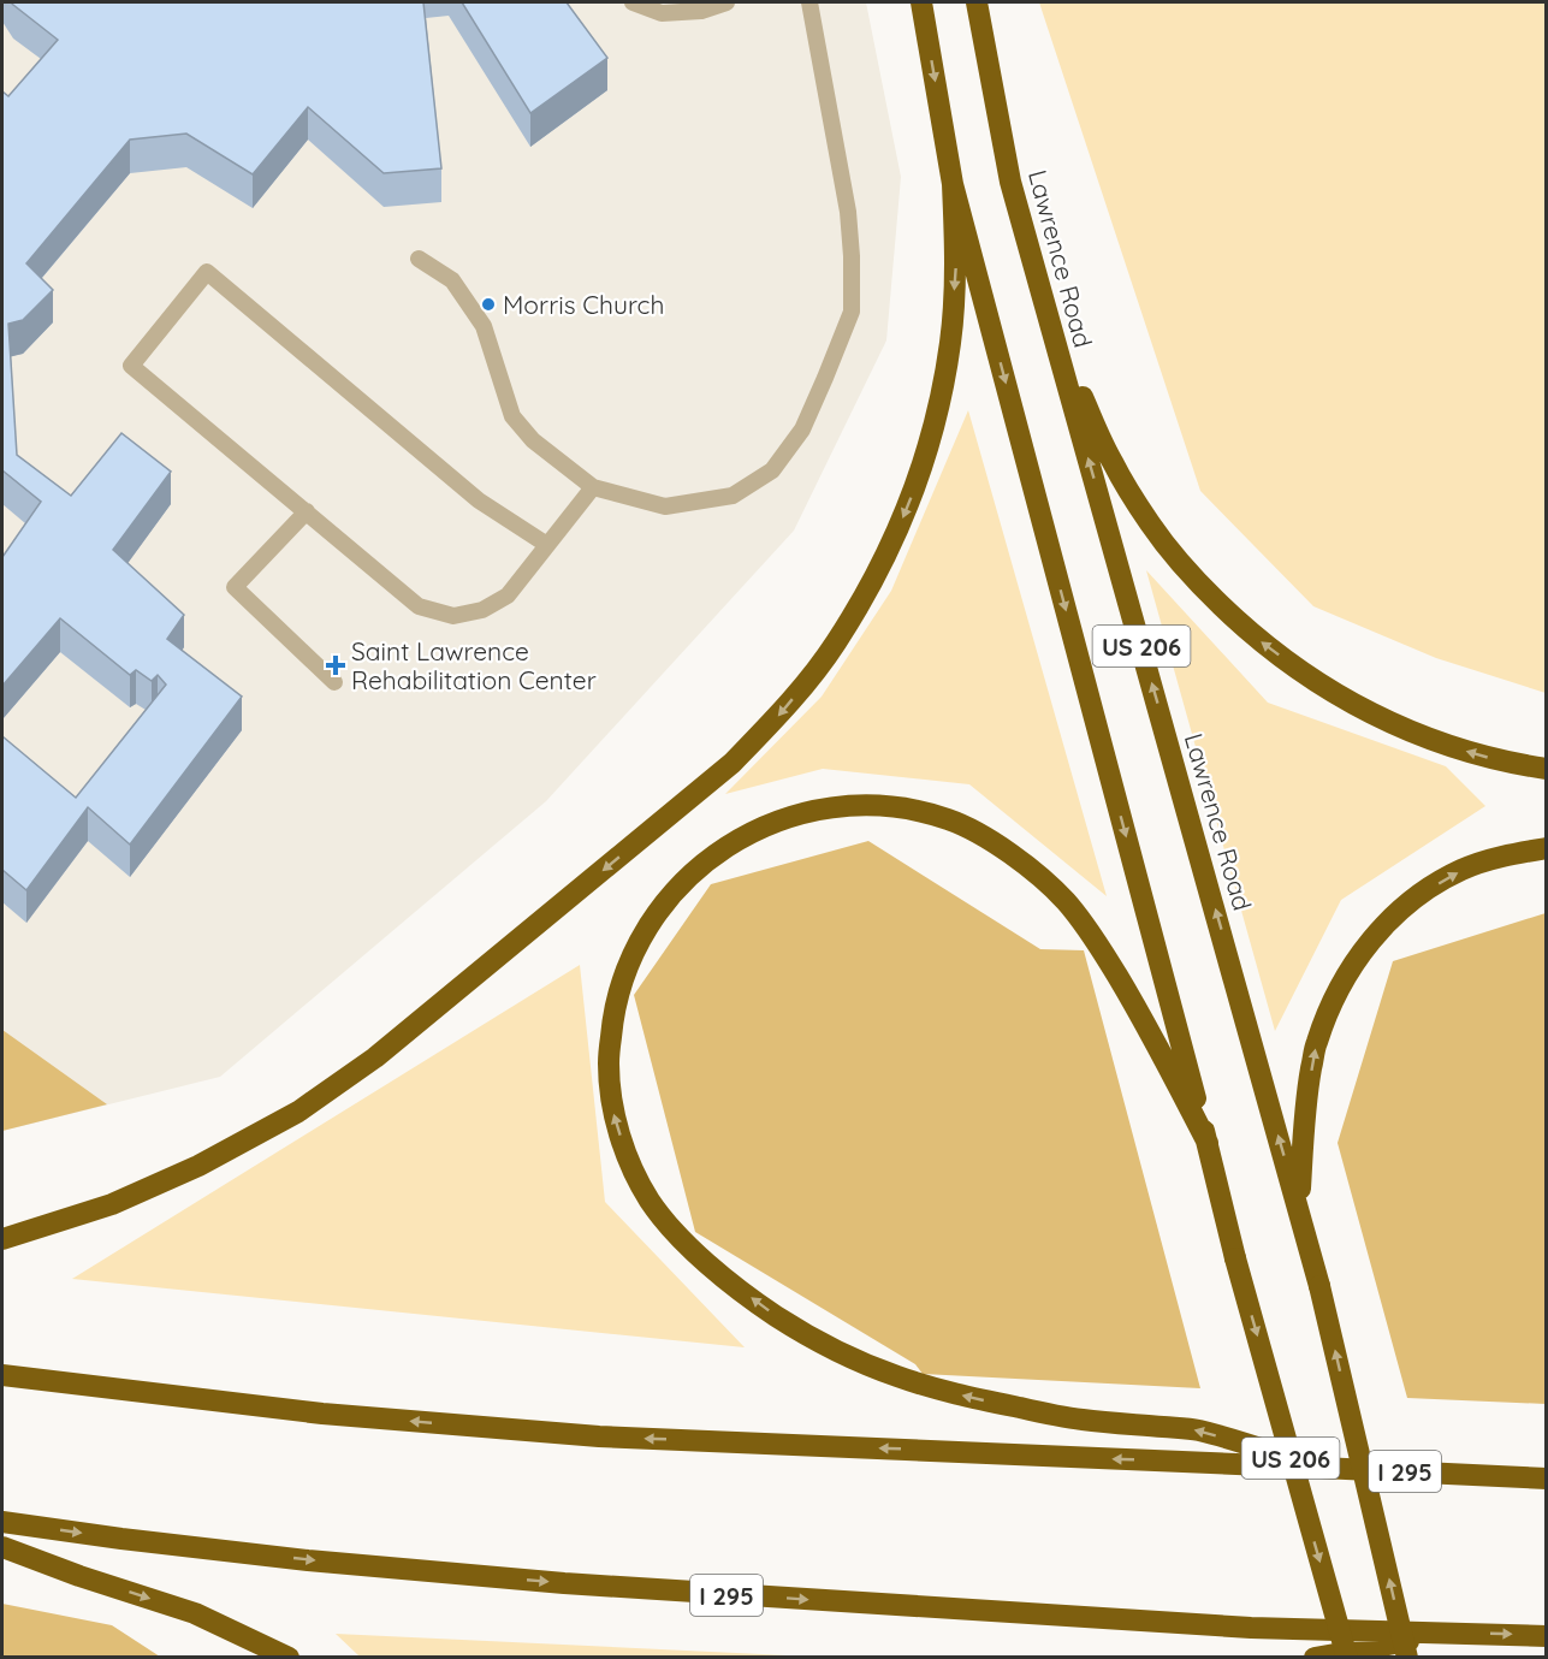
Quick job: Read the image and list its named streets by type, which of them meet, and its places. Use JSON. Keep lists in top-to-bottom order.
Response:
{
  "streets": {
    "highway": ["Lawrence Road", "US 206", "I 295"]
  },
  "places": {
    "other": ["Morris Church"],
    "health": ["Saint Lawrence Rehabilitation Center"]
  }
}
